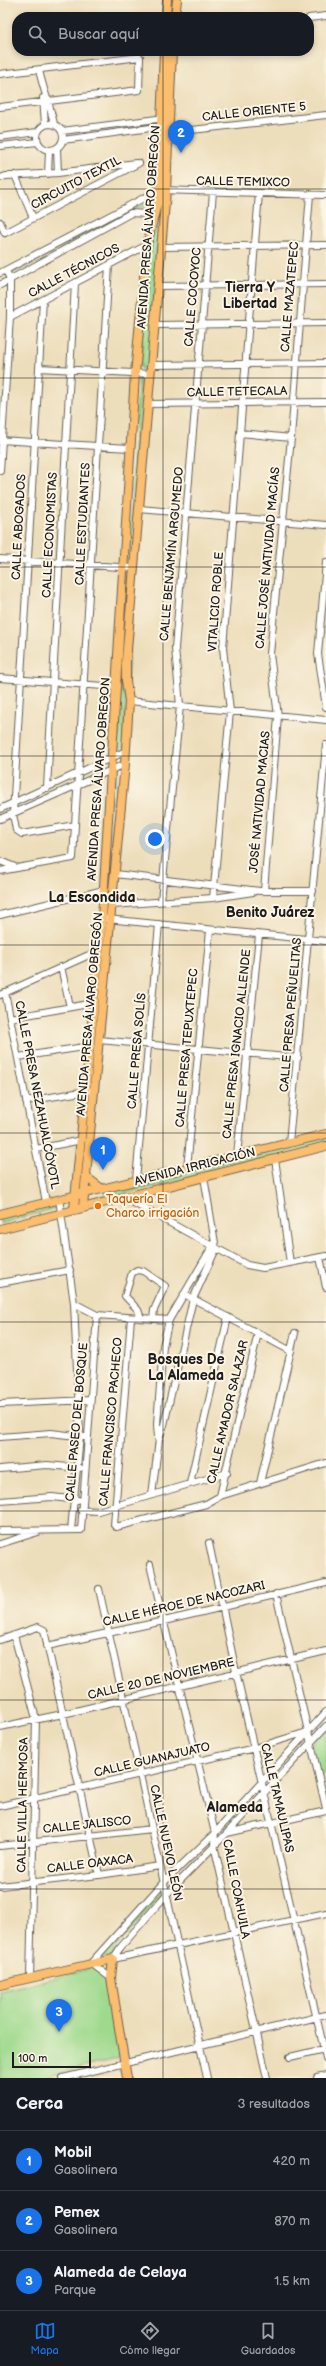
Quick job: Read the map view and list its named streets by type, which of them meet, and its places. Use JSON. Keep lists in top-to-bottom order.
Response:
{
  "streets": {
    "main road": ["AVENIDA PRESA ÁLVARO OBREGÓN", "AVENIDA PRESA ÁLVARO OBREGON", "AVENIDA IRRIGACIÓN"],
    "street": [
      "CALLE ORIENTE 5",
      "CALLE TEMIXCO",
      "CIRCUITO TEXTIL",
      "CALLE TÉCNICOS",
      "CALLE COCOYOC",
      "CALLE MAZATEPEC",
      "CALLE TETECALA",
      "CALLE ESTUDIANTES",
      "CALLE ABOGADOS",
      "CALLE ECONOMISTAS",
      "CALLE BENJAMÍN ARGUMEDO",
      "CALLE JOSÉ NATIVIDAD MACÍAS",
      "VITALICIO ROBLE",
      "JOSÉ NATIVIDAD MACIAS",
      "CALLE PRESA PEÑUELITAS",
      "CALLE PRESA IGNACIO ALLENDE",
      "CALLE PRESA TEPUXTEPEC",
      "CALLE PRESA SOLÍS",
      "CALLE PRESA NEZAHUALCÓYOTL",
      "CALLE AMADOR SALAZAR",
      "CALLE PASEO DEL BOSQUE",
      "CALLE FRANCISCO PACHECO",
      "CALLE HÉROE DE NACOZARI",
      "CALLE 20 DE NOVIEMBRE",
      "CALLE GUANAJUATO",
      "CALLE TAMAULIPAS",
      "CALLE VILLA HERMOSA",
      "CALLE JALISCO",
      "CALLE NUEVO LEÓN",
      "CALLE OAXACA",
      "CALLE COAHUILA"
    ]
  },
  "crossings": [
    ["CALLE ORIENTE 5", "AVENIDA PRESA ÁLVARO OBREGÓN"],
    ["CALLE TEMIXCO", "AVENIDA PRESA ÁLVARO OBREGÓN"],
    ["CALLE TEMIXCO", "CALLE COCOYOC"],
    ["CALLE TEMIXCO", "CALLE MAZATEPEC"],
    ["CALLE TEMIXCO", "VITALICIO ROBLE"],
    ["AVENIDA PRESA ÁLVARO OBREGÓN", "CALLE TÉCNICOS"],
    ["AVENIDA PRESA ÁLVARO OBREGÓN", "CALLE TETECALA"],
    ["AVENIDA PRESA ÁLVARO OBREGÓN", "AVENIDA PRESA ÁLVARO OBREGON"],
    ["AVENIDA PRESA ÁLVARO OBREGÓN", "AVENIDA IRRIGACIÓN"],
    ["CALLE TÉCNICOS", "CALLE ESTUDIANTES"],
    ["CALLE TÉCNICOS", "CALLE ABOGADOS"],
    ["CALLE TÉCNICOS", "CALLE ECONOMISTAS"],
    ["CALLE COCOYOC", "CALLE TETECALA"],
    ["CALLE COCOYOC", "CALLE BENJAMÍN ARGUMEDO"],
    ["CALLE MAZATEPEC", "CALLE TETECALA"],
    ["CALLE MAZATEPEC", "CALLE JOSÉ NATIVIDAD MACÍAS"],
    ["CALLE TETECALA", "CALLE BENJAMÍN ARGUMEDO"],
    ["CALLE TETECALA", "CALLE JOSÉ NATIVIDAD MACÍAS"],
    ["CALLE TETECALA", "VITALICIO ROBLE"],
    ["CALLE JOSÉ NATIVIDAD MACÍAS", "JOSÉ NATIVIDAD MACIAS"],
    ["AVENIDA PRESA ÁLVARO OBREGON", "AVENIDA IRRIGACIÓN"],
    ["CALLE PRESA PEÑUELITAS", "AVENIDA IRRIGACIÓN"],
    ["CALLE PRESA IGNACIO ALLENDE", "AVENIDA IRRIGACIÓN"],
    ["CALLE PRESA TEPUXTEPEC", "AVENIDA IRRIGACIÓN"],
    ["CALLE PRESA SOLÍS", "AVENIDA IRRIGACIÓN"],
    ["CALLE PRESA NEZAHUALCÓYOTL", "AVENIDA IRRIGACIÓN"],
    ["AVENIDA IRRIGACIÓN", "CALLE PASEO DEL BOSQUE"],
    ["CALLE AMADOR SALAZAR", "CALLE FRANCISCO PACHECO"],
    ["CALLE HÉROE DE NACOZARI", "CALLE TAMAULIPAS"],
    ["CALLE HÉROE DE NACOZARI", "CALLE NUEVO LEÓN"],
    ["CALLE HÉROE DE NACOZARI", "CALLE COAHUILA"],
    ["CALLE 20 DE NOVIEMBRE", "CALLE TAMAULIPAS"],
    ["CALLE 20 DE NOVIEMBRE", "CALLE VILLA HERMOSA"],
    ["CALLE 20 DE NOVIEMBRE", "CALLE NUEVO LEÓN"],
    ["CALLE 20 DE NOVIEMBRE", "CALLE COAHUILA"],
    ["CALLE GUANAJUATO", "CALLE TAMAULIPAS"],
    ["CALLE GUANAJUATO", "CALLE VILLA HERMOSA"],
    ["CALLE GUANAJUATO", "CALLE NUEVO LEÓN"],
    ["CALLE GUANAJUATO", "CALLE COAHUILA"],
    ["CALLE VILLA HERMOSA", "CALLE JALISCO"],
    ["CALLE VILLA HERMOSA", "CALLE OAXACA"],
    ["CALLE JALISCO", "CALLE NUEVO LEÓN"],
    ["CALLE NUEVO LEÓN", "CALLE OAXACA"]
  ],
  "districts": [
    "Tierra Y Libertad",
    "La Escondida",
    "Benito Juárez",
    "Bosques De La Alameda",
    "Alameda"
  ],
  "places": ["Taquería El Charco irrigación"],
  "scale_bar": "100 m",
  "page": {
    "search": "Buscar aquí",
    "pins": ["2", "1", "3"],
    "scale": "100 m",
    "heading": ["Cerca", "3 resultados"],
    "list": [
      {
        "mark": "1",
        "name": "Mobil",
        "note": "Gasolinera",
        "value": "420 m"
      },
      {
        "mark": "2",
        "name": "Pemex",
        "note": "Gasolinera",
        "value": "870 m"
      },
      {
        "mark": "3",
        "name": "Alameda de Celaya",
        "note": "Parque",
        "value": "1.5 km"
      }
    ],
    "nav": ["Mapa", "Cómo llegar", "Guardados"]
  }
}
